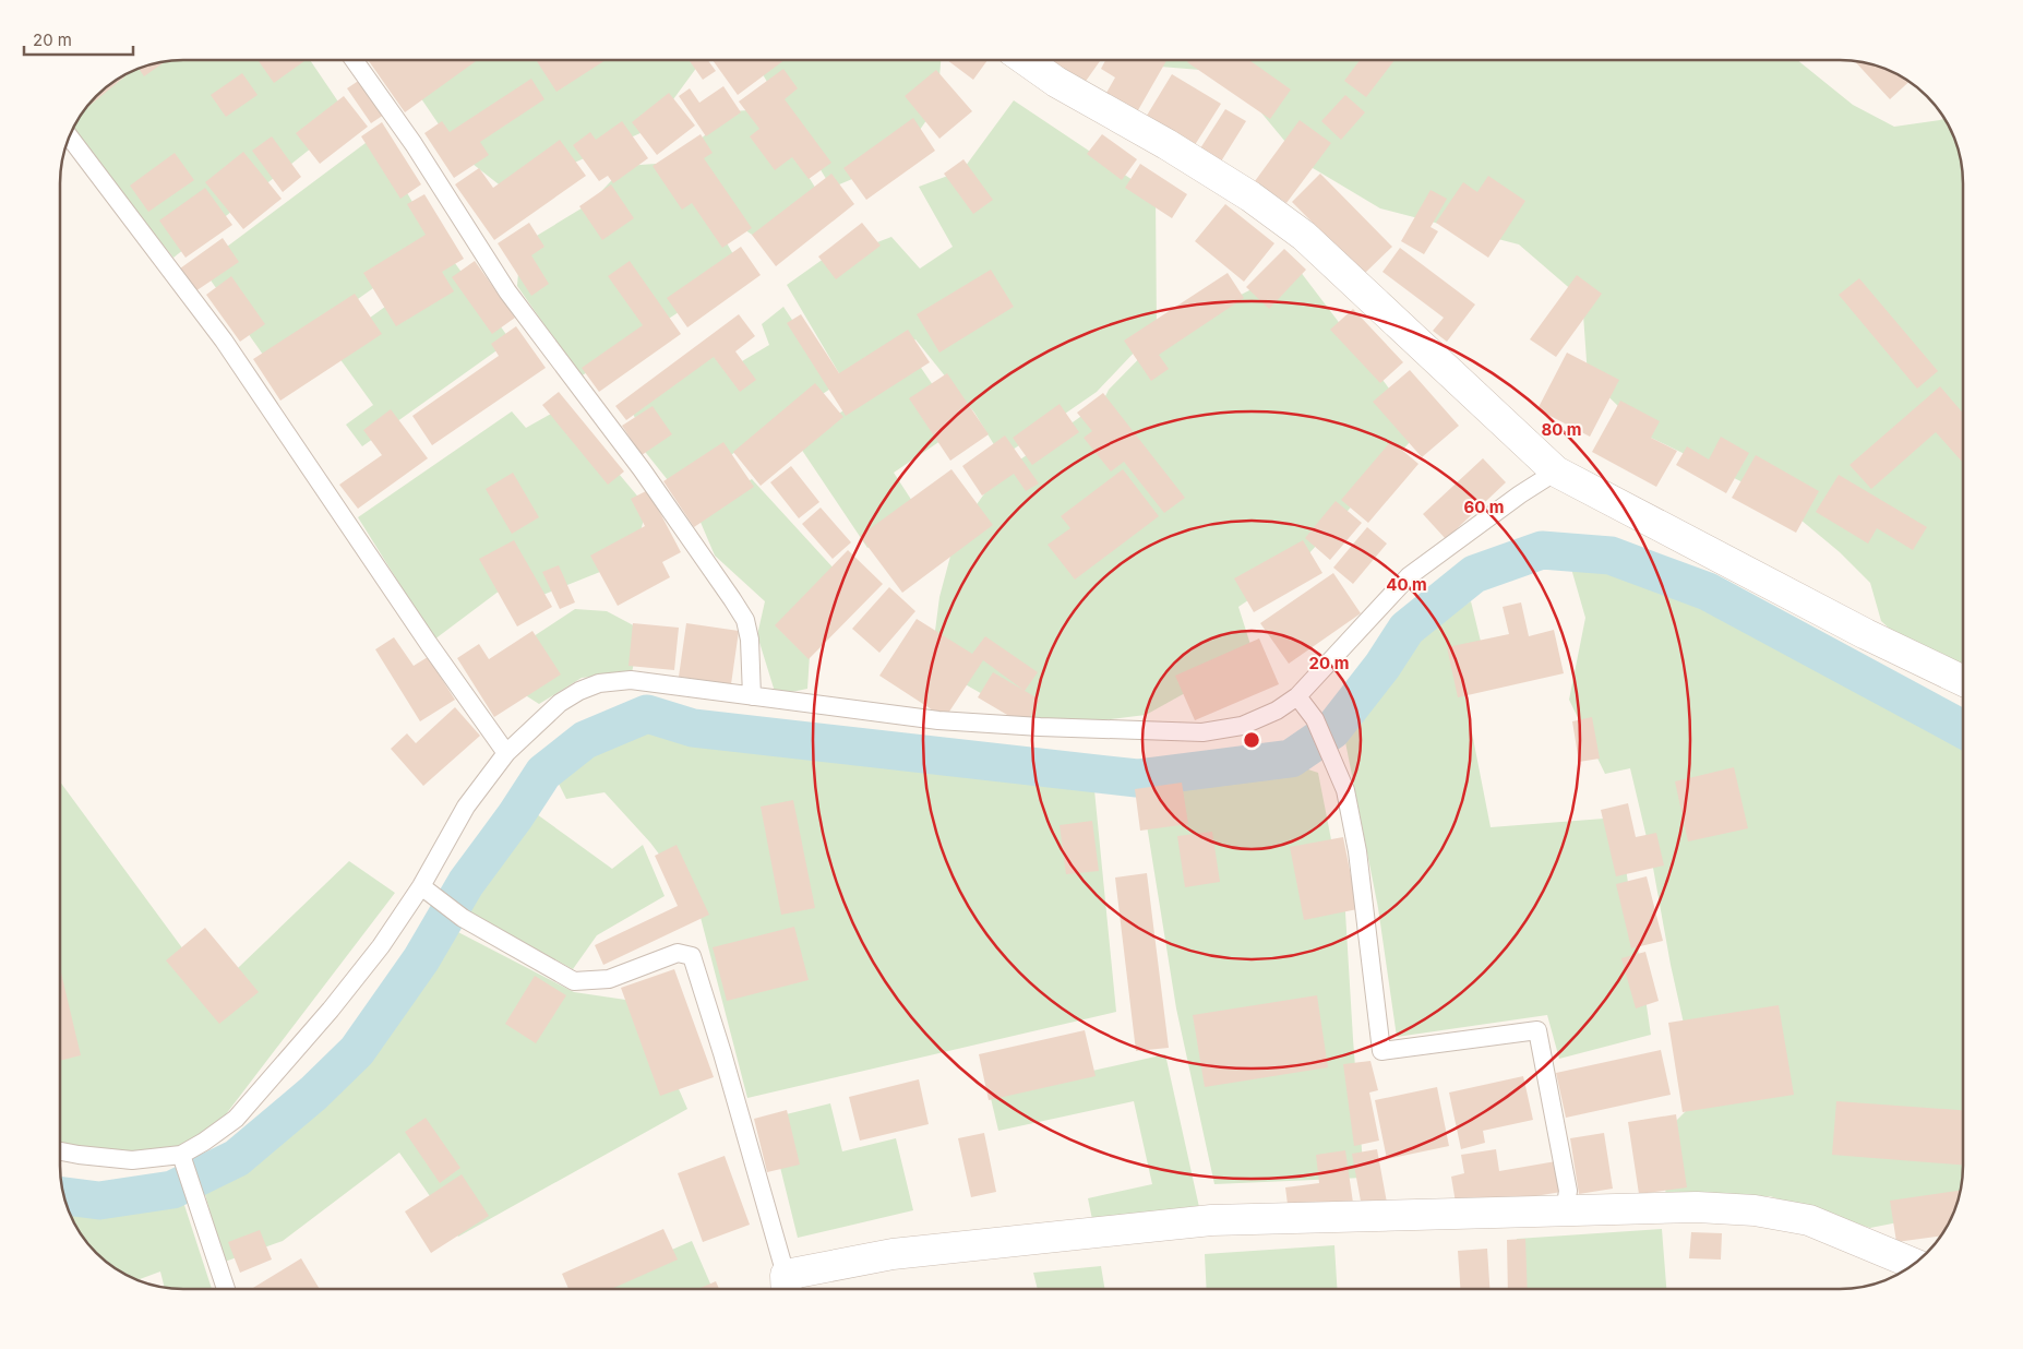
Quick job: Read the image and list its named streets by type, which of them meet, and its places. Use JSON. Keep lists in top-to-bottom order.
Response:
{
  "scale_bar": "20 m",
  "rings": [
    "80 m",
    "60 m",
    "40 m",
    "20 m"
  ]
}
